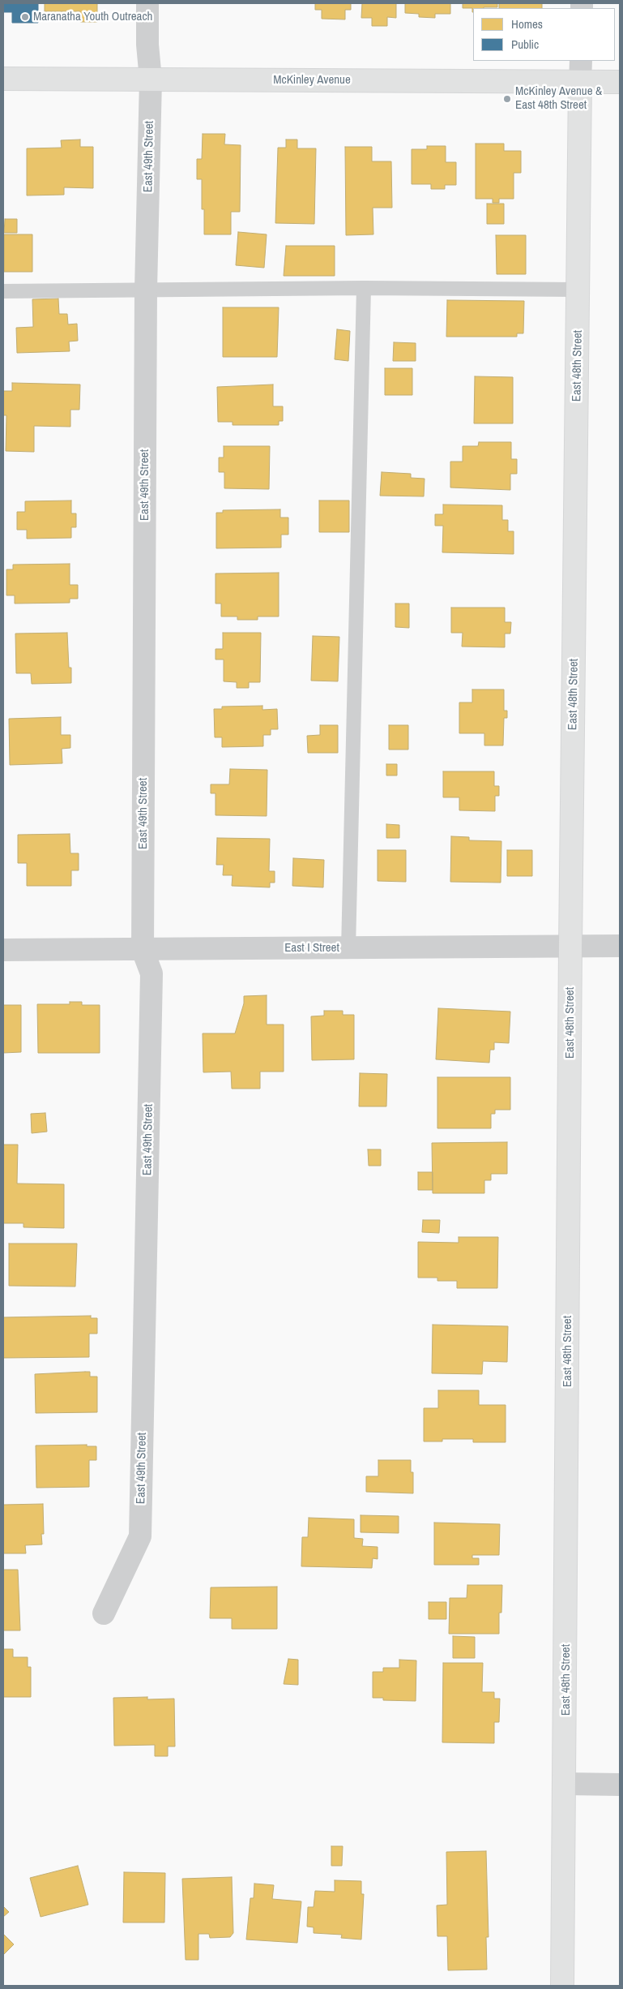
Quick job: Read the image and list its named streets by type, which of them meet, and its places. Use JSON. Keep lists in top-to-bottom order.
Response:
{
  "streets": {
    "street": [
      "McKinley Avenue",
      "East 49th Street",
      "East 48th Street",
      "East I Street"
    ]
  },
  "crossings": [
    ["McKinley Avenue", "East 49th Street"],
    ["McKinley Avenue", "East 48th Street"],
    ["East 49th Street", "East I Street"],
    ["East 48th Street", "East I Street"]
  ],
  "places": ["Maranatha Youth Outreach", "McKinley Avenue & East 48th Street"],
  "legend": ["Homes", "Public"]
}
